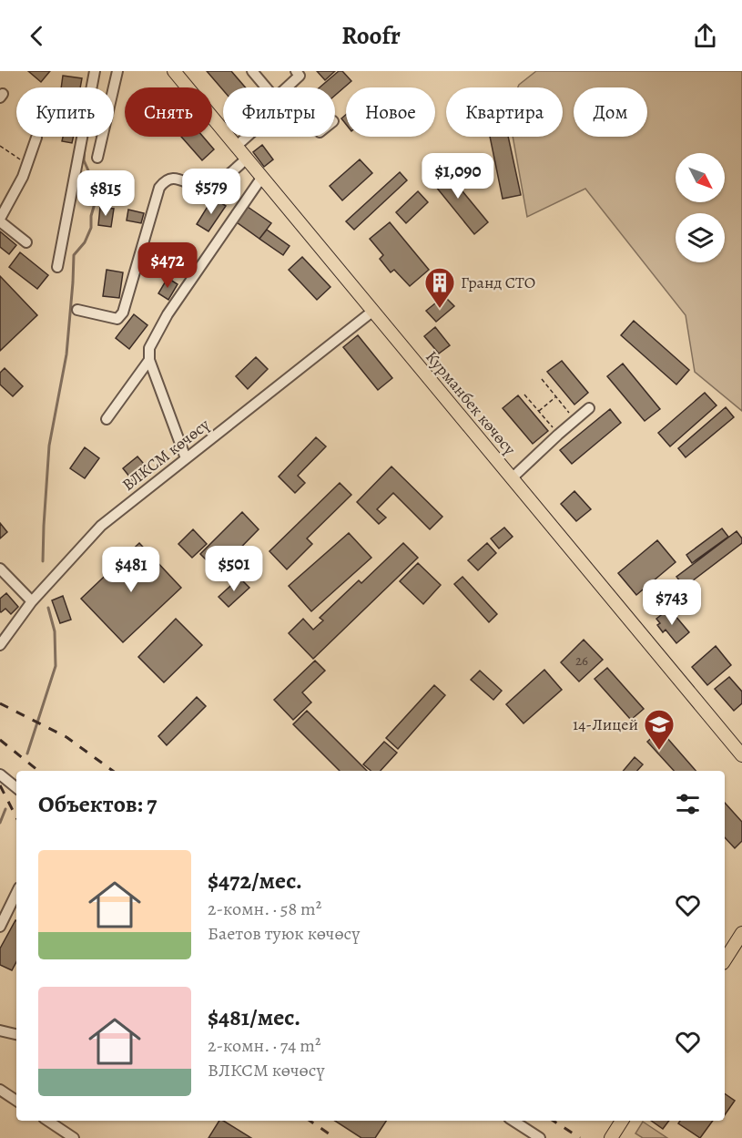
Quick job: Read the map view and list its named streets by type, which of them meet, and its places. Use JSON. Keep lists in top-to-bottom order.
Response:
{
  "streets": {
    "main road": ["Курманбек көчөсү"],
    "street": ["ВЛКСМ көчөсү"]
  },
  "crossings": [
    ["Курманбек көчөсү", "ВЛКСМ көчөсү"]
  ],
  "places": {
    "building": ["Гранд СТО"],
    "school or university": ["14-Лицей"]
  },
  "house_numbers": ["26"],
  "north": "bottom right",
  "page": {
    "header": "Roofr",
    "chip": [
      "Купить",
      "Снять",
      "Фильтры",
      "Новое",
      "Квартира",
      "Дом"
    ],
    "price": [
      "$1,090",
      "$579",
      "$815",
      "$472",
      "$501",
      "$481",
      "$743"
    ],
    "heading": "Объектов: 7",
    "list": [
      {
        "name": "$472/мес.",
        "note": "2-комн. · 58 m² · Баетов туюк көчөсү"
      },
      {
        "name": "$481/мес.",
        "note": "2-комн. · 74 m² · ВЛКСМ көчөсү"
      }
    ]
  }
}
